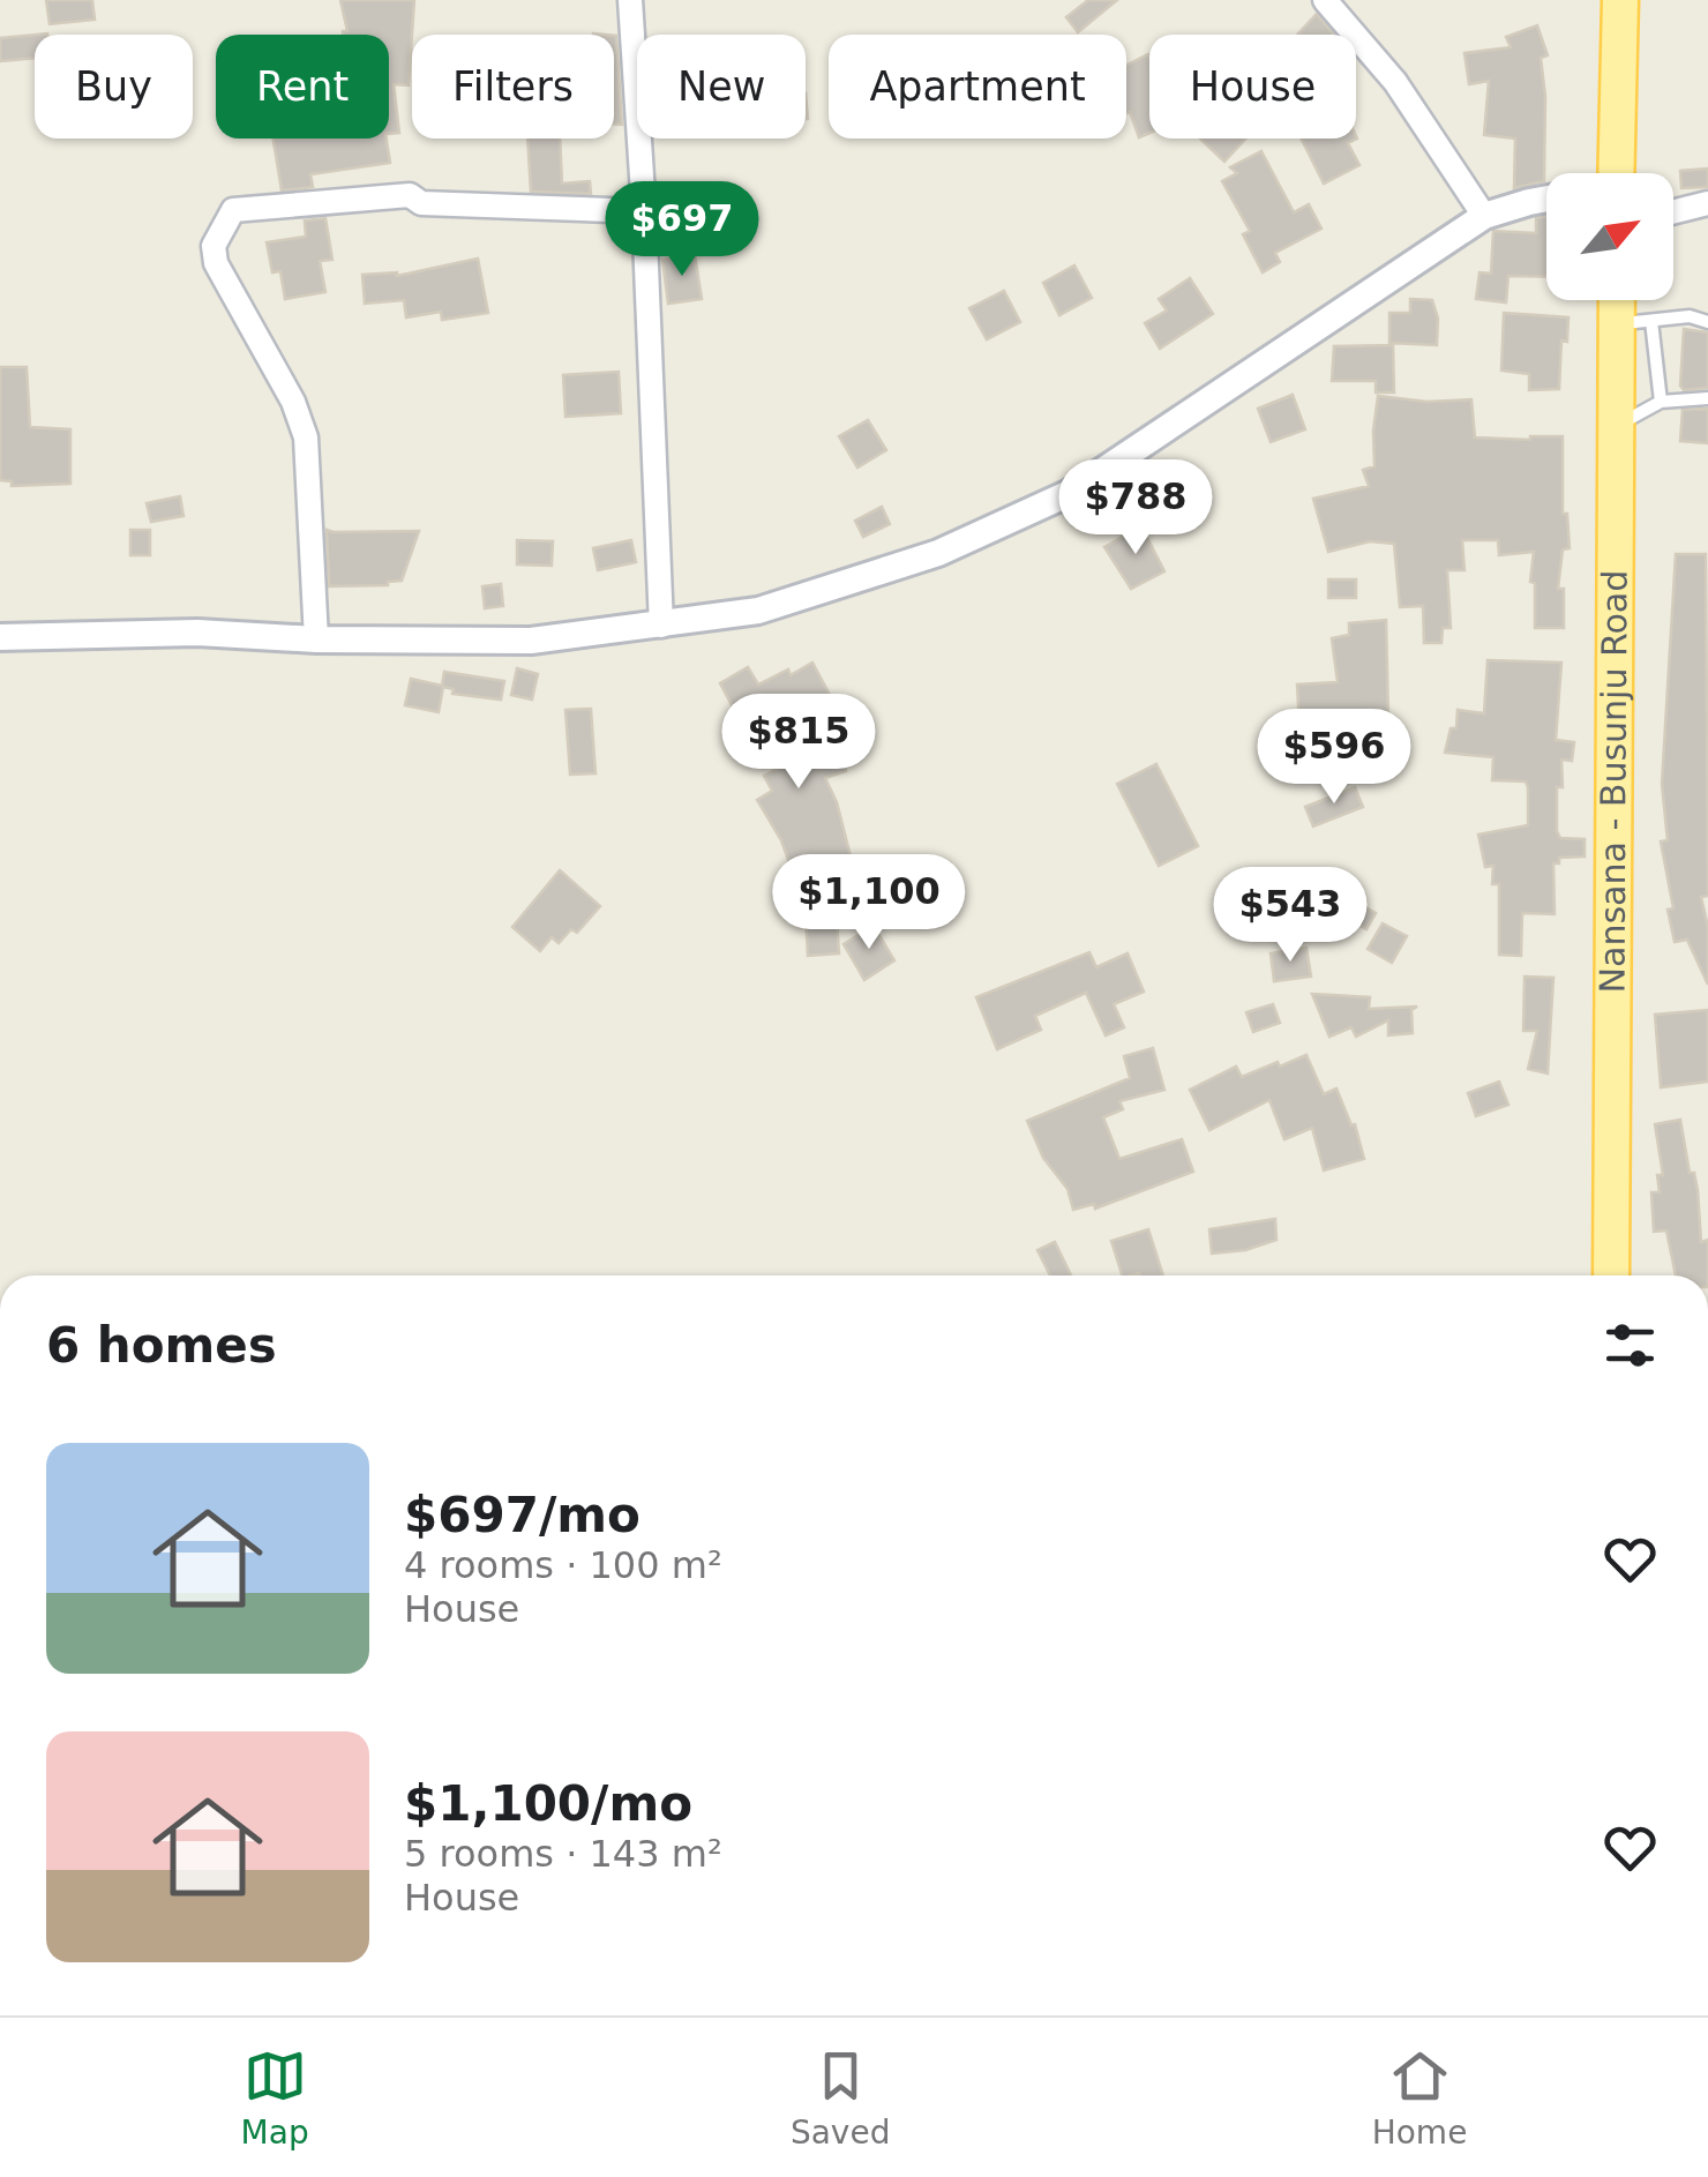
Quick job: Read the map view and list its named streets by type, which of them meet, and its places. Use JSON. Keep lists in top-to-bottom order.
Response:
{
  "streets": {
    "main road": ["Nansana - Busunju Road"]
  },
  "north": "top right",
  "page": {
    "chip": [
      "Buy",
      "Rent",
      "Filters",
      "New",
      "Apartment",
      "House"
    ],
    "price": [
      "$697",
      "$788",
      "$815",
      "$596",
      "$1,100",
      "$543"
    ],
    "heading": "6 homes",
    "list": [
      {
        "name": "$697/mo",
        "note": "4 rooms · 100 m² · House"
      },
      {
        "name": "$1,100/mo",
        "note": "5 rooms · 143 m² · House"
      }
    ],
    "tabs": ["Map", "Saved", "Home"]
  }
}
